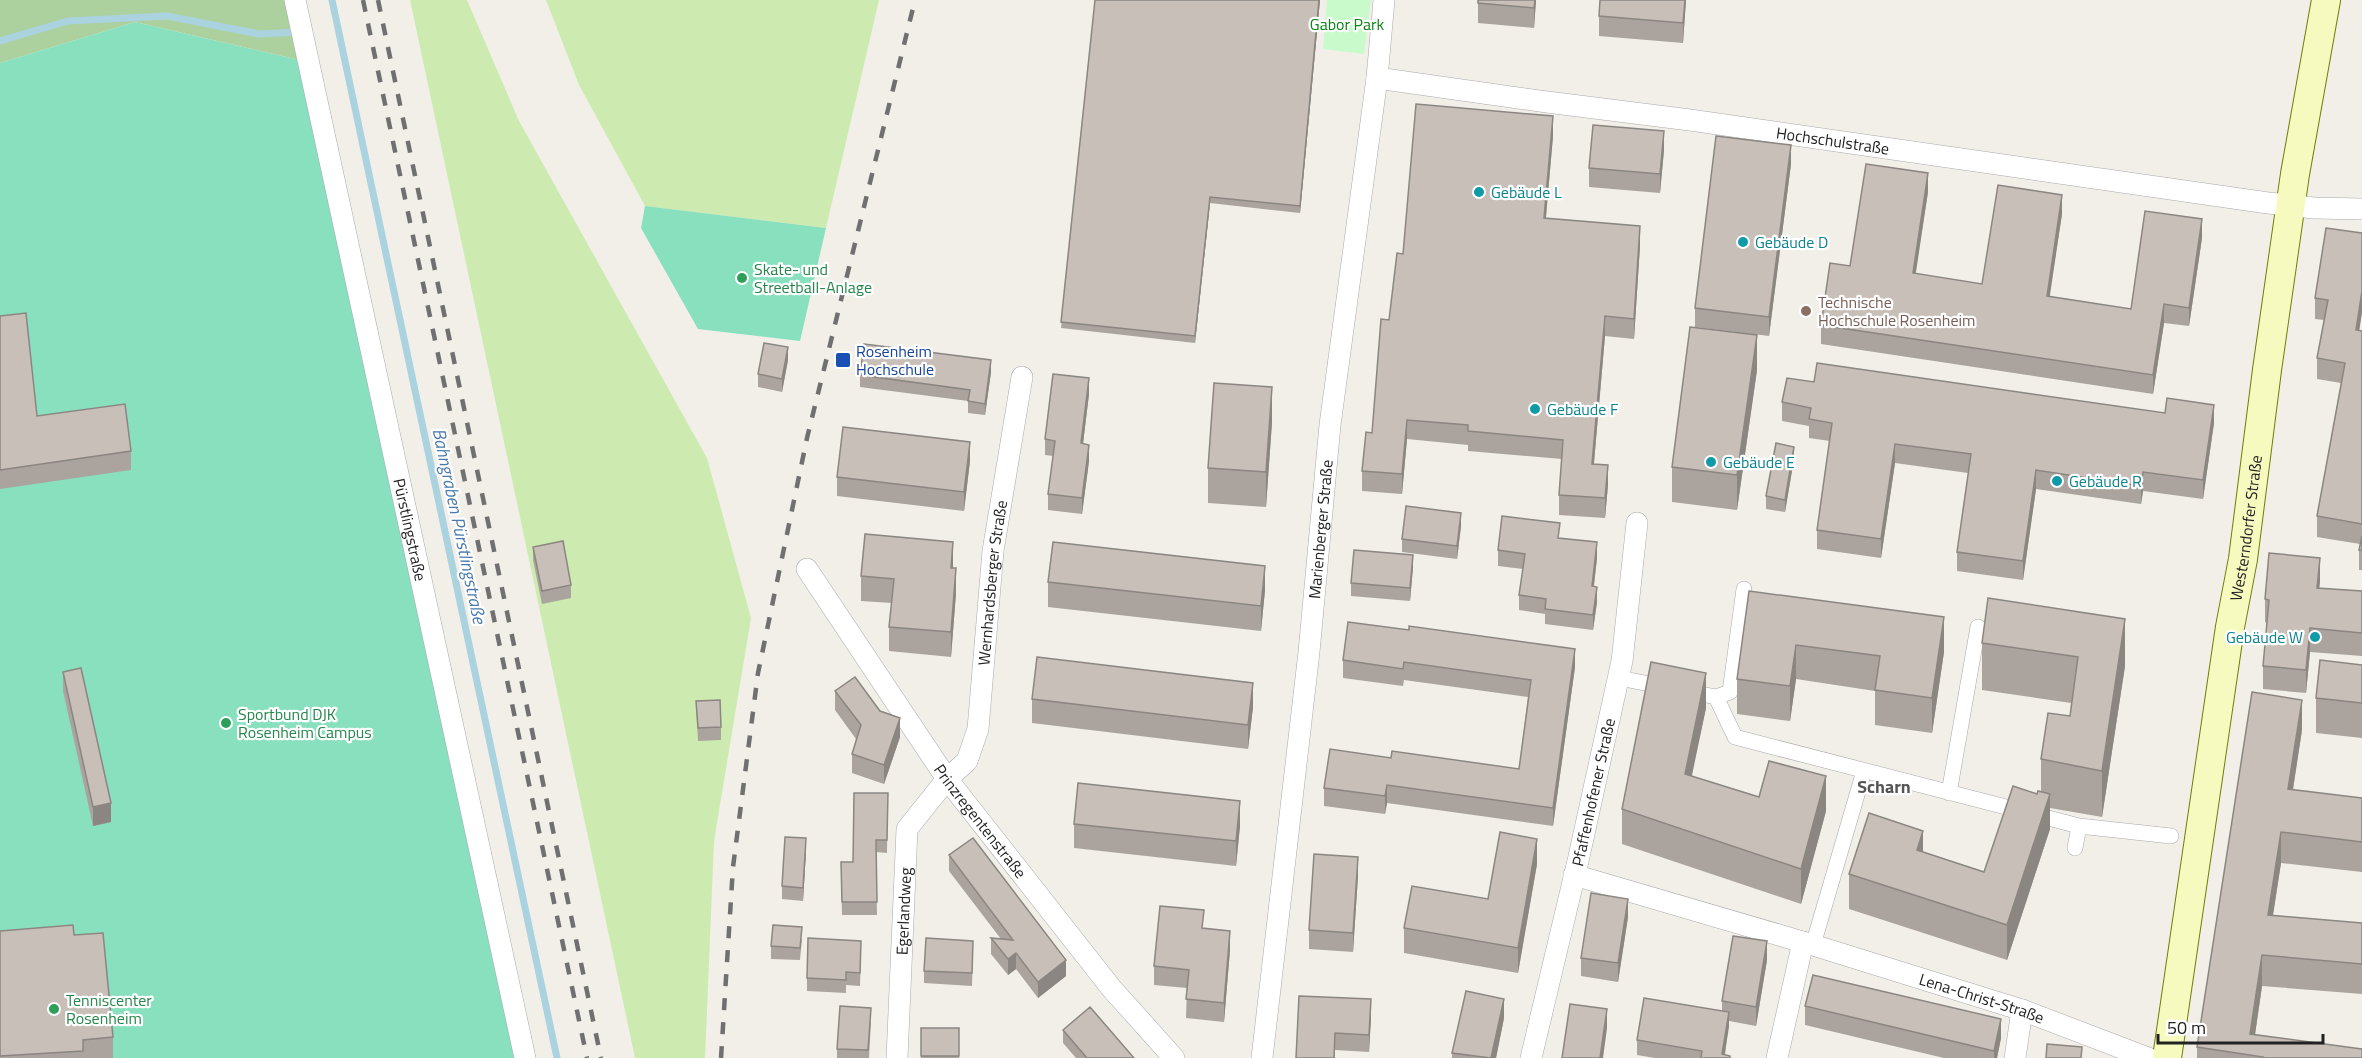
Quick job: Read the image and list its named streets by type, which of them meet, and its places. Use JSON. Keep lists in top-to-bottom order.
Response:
{
  "streets": {
    "main road": ["Westerndorfer Straße"],
    "street": [
      "Hochschulstraße",
      "Pürstlingstraße",
      "Marienberger Straße",
      "Wernhardsberger Straße",
      "Pfaffenhofener Straße",
      "Prinzregentenstraße",
      "Egerlandweg",
      "Lena-Christ-Straße"
    ]
  },
  "crossings": [
    ["Hochschulstraße", "Marienberger Straße"],
    ["Hochschulstraße", "Westerndorfer Straße"],
    ["Wernhardsberger Straße", "Prinzregentenstraße"],
    ["Wernhardsberger Straße", "Egerlandweg"],
    ["Pfaffenhofener Straße", "Lena-Christ-Straße"],
    ["Prinzregentenstraße", "Egerlandweg"]
  ],
  "districts": ["Scharn"],
  "water": ["Bahngraben Pürstlingstraße"],
  "parks": ["Gabor Park"],
  "places": {
    "other": [
      "Gebäude L",
      "Gebäude D",
      "Skate- und Streetball-Anlage",
      "Technische Hochschule Rosenheim",
      "Gebäude F",
      "Gebäude E",
      "Gebäude R",
      "Gebäude W",
      "Sportbund DJK Rosenheim Campus",
      "Tenniscenter Rosenheim"
    ],
    "transit": ["Rosenheim Hochschule"]
  },
  "scale_bar": "50 m"
}
